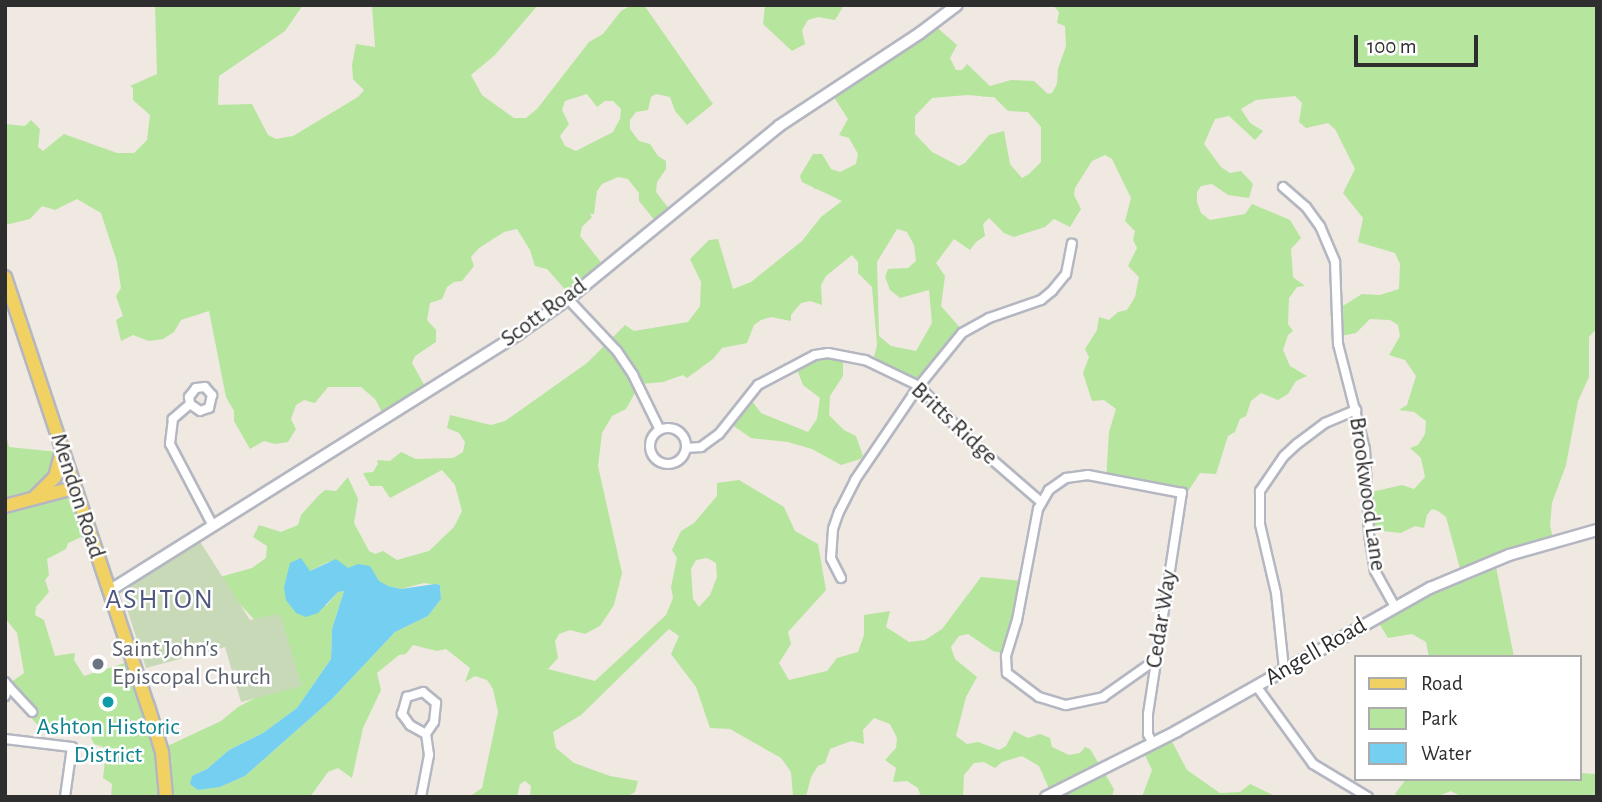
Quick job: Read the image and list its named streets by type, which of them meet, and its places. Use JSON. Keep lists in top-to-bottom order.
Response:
{
  "streets": {
    "main road": ["Mendon Road"],
    "street": [
      "Scott Road",
      "Britts Ridge",
      "Brookwood Lane",
      "Cedar Way",
      "Angell Road"
    ]
  },
  "crossings": [
    ["Scott Road", "Mendon Road"],
    ["Britts Ridge", "Cedar Way"],
    ["Brookwood Lane", "Angell Road"],
    ["Cedar Way", "Angell Road"]
  ],
  "districts": ["ASHTON"],
  "places": ["Saint John's Episcopal Church", "Ashton Historic District"],
  "legend": ["Road", "Park", "Water"],
  "scale_bar": "100 m"
}
